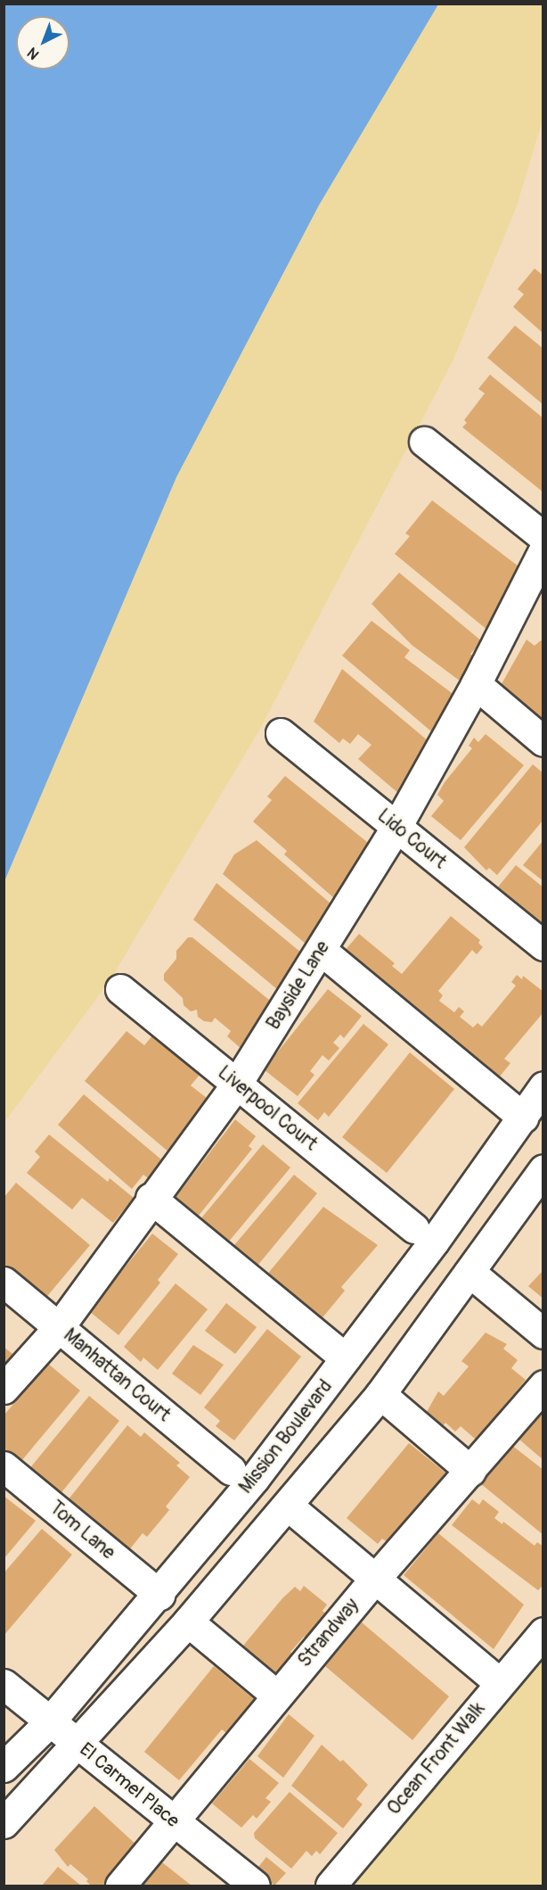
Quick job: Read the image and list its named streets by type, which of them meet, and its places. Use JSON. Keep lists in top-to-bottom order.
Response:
{
  "streets": {
    "street": [
      "Lido Court",
      "Bayside Lane",
      "Liverpool Court",
      "Manhattan Court",
      "Mission Boulevard",
      "Tom Lane",
      "Strandway",
      "Ocean Front Walk",
      "El Carmel Place"
    ]
  },
  "crossings": [
    ["Lido Court", "Bayside Lane"],
    ["Bayside Lane", "Liverpool Court"],
    ["Bayside Lane", "Manhattan Court"],
    ["Mission Boulevard", "Tom Lane"],
    ["Mission Boulevard", "El Carmel Place"],
    ["Strandway", "El Carmel Place"]
  ],
  "north": "bottom left"
}
